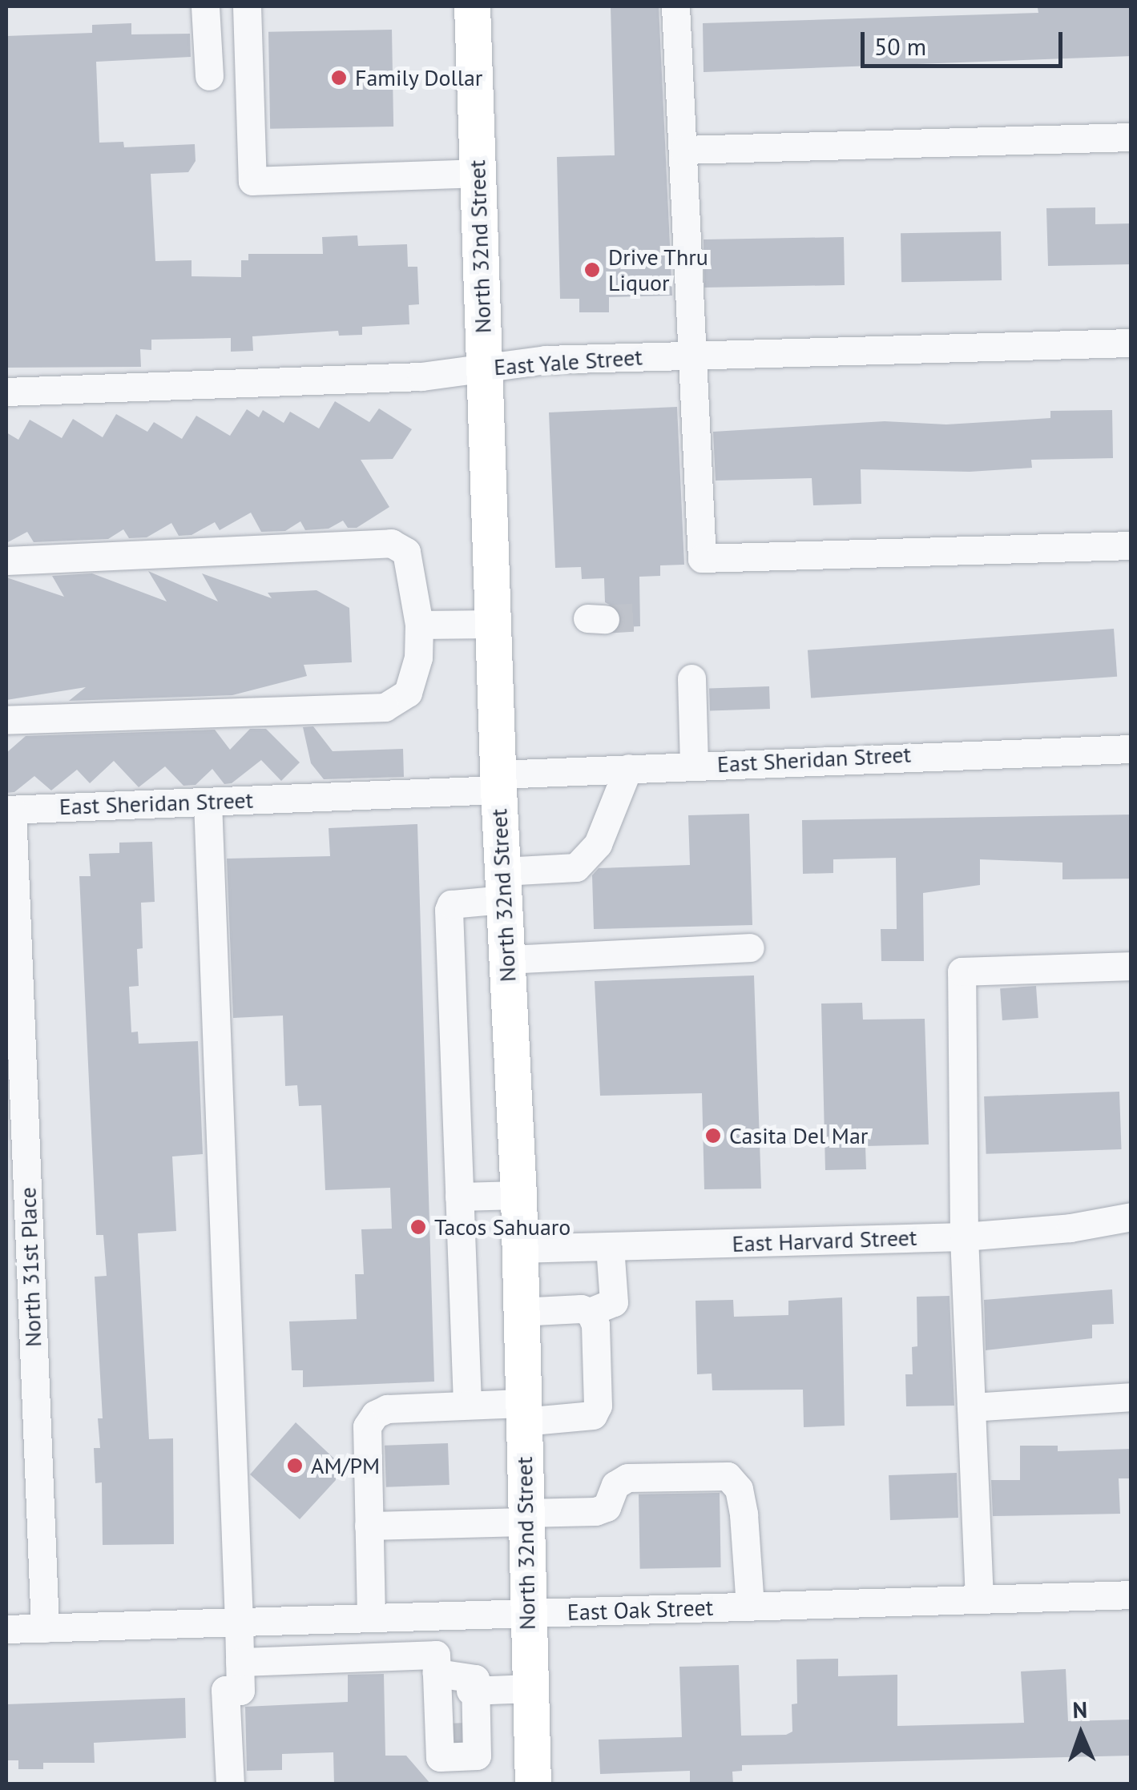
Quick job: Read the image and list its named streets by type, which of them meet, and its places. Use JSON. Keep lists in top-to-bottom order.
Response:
{
  "streets": {
    "main road": ["North 32nd Street"],
    "street": [
      "East Yale Street",
      "East Sheridan Street",
      "East Harvard Street",
      "North 31st Place",
      "East Oak Street"
    ]
  },
  "crossings": [
    ["North 32nd Street", "East Yale Street"],
    ["North 32nd Street", "East Sheridan Street"],
    ["North 32nd Street", "East Harvard Street"],
    ["North 32nd Street", "East Oak Street"],
    ["East Sheridan Street", "North 31st Place"],
    ["North 31st Place", "East Oak Street"]
  ],
  "places": [
    "Family Dollar",
    "Drive Thru Liquor",
    "Casita Del Mar",
    "Tacos Sahuaro",
    "AM/PM"
  ],
  "scale_bar": "50 m",
  "north": "top"
}
